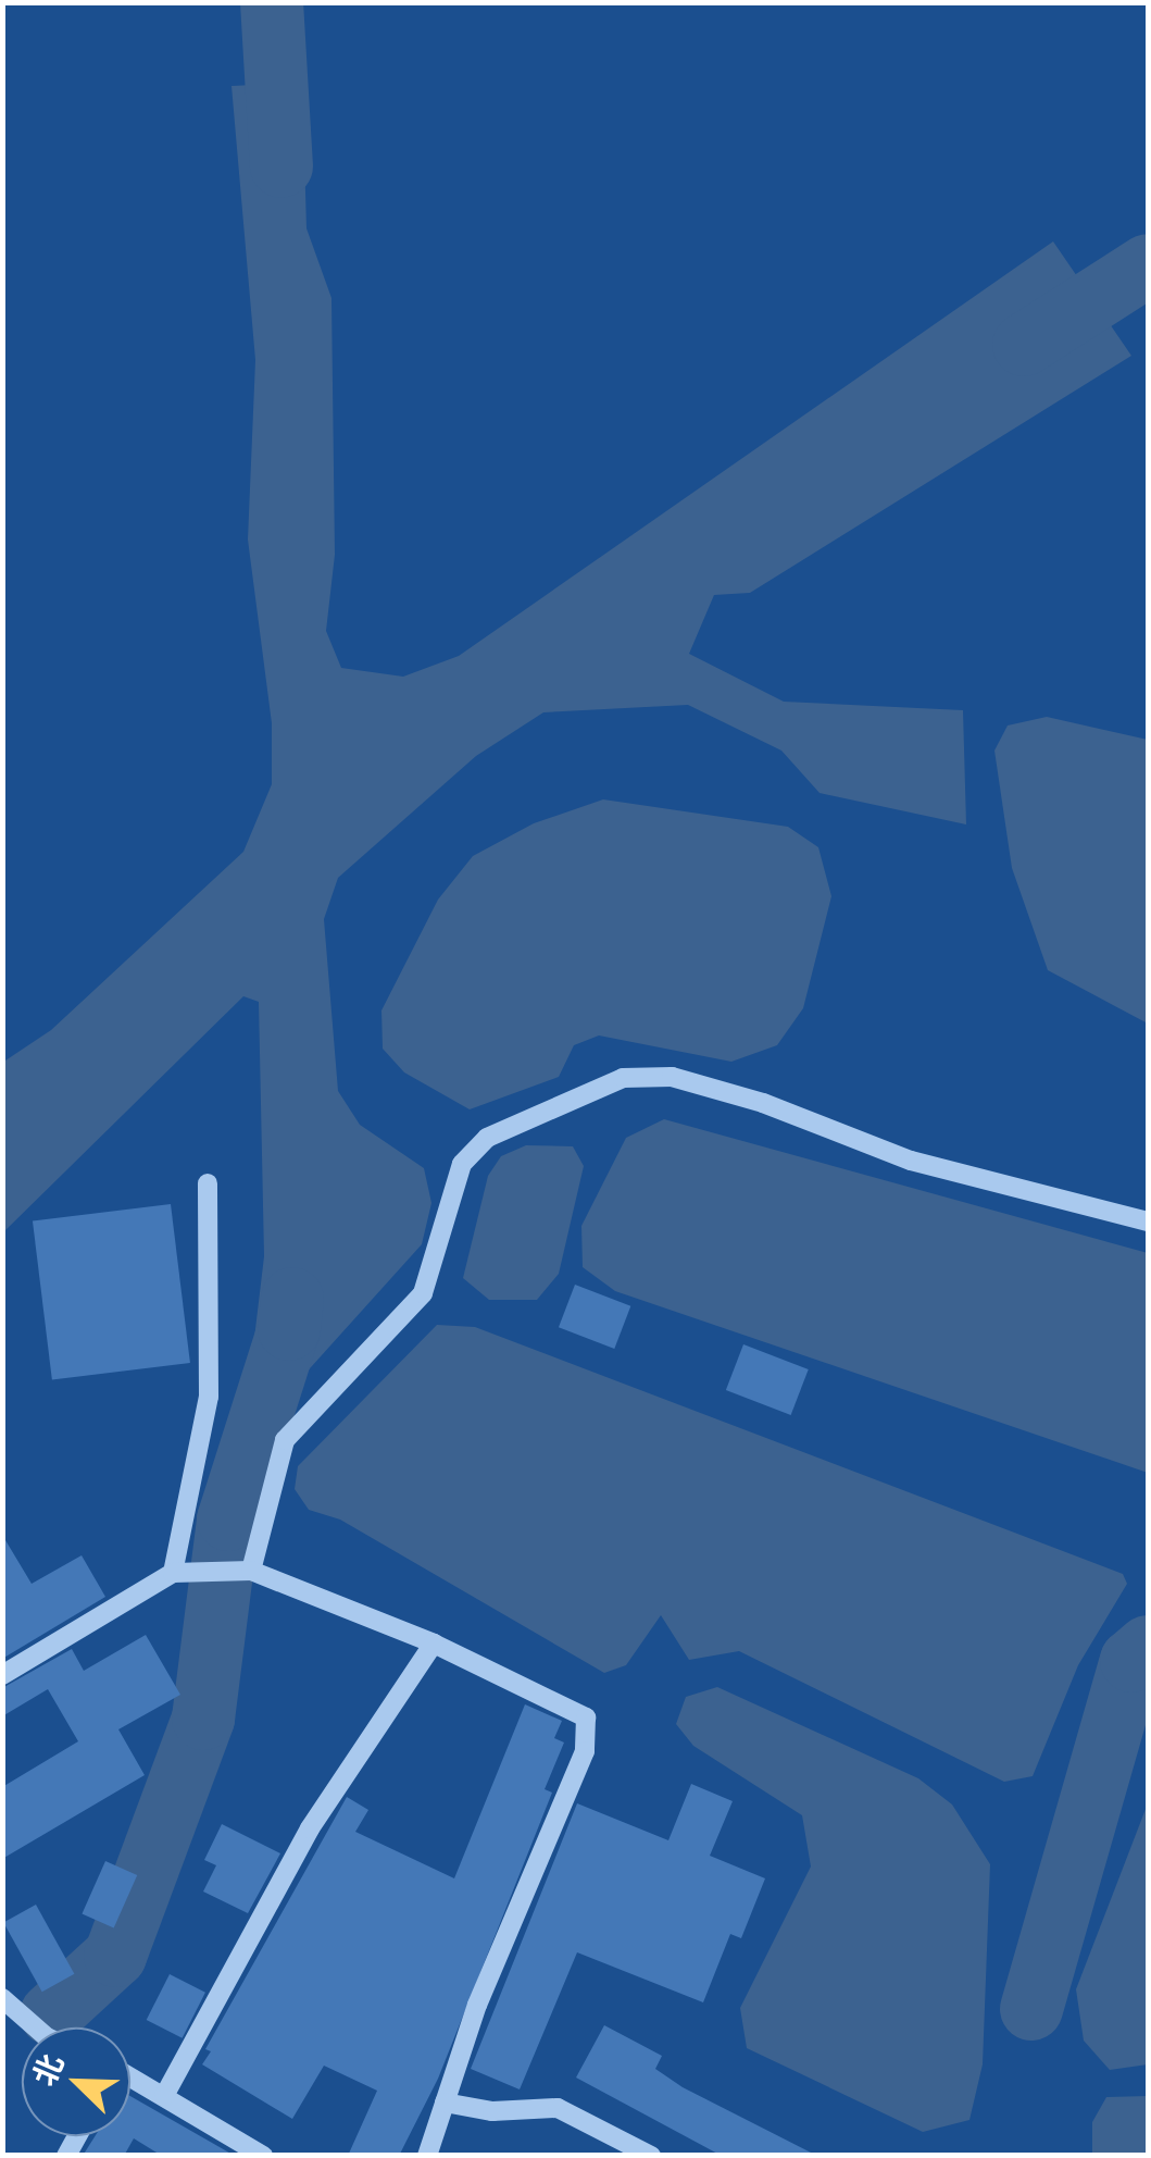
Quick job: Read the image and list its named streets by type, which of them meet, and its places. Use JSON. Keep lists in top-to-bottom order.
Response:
{
  "north": "top left"
}
